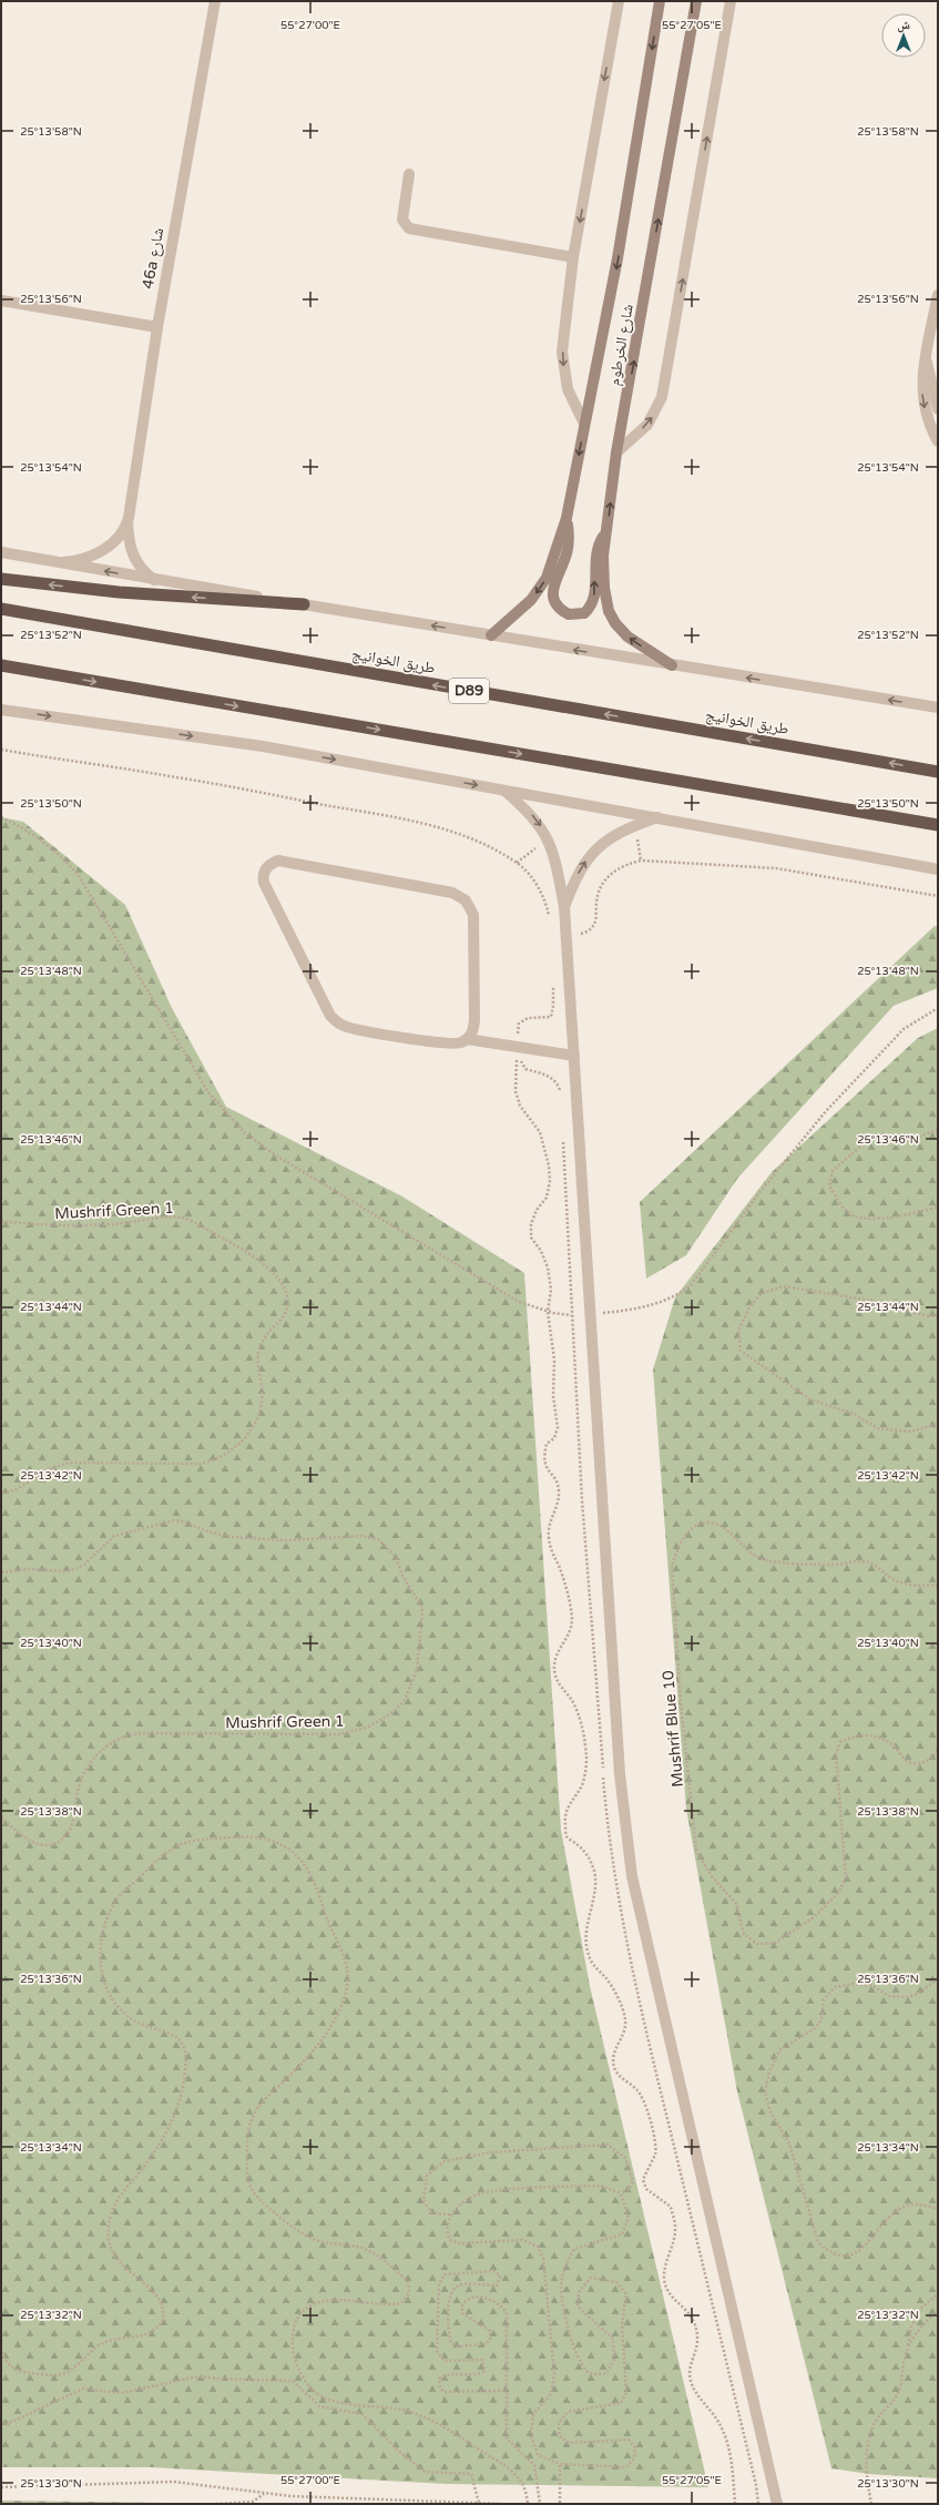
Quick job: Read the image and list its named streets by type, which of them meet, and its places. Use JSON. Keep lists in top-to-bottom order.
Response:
{
  "streets": {
    "highway": ["طريق الخوانيج", "D89"],
    "main road": ["شارع الخرطوم"],
    "street": ["46a شارع"],
    "path": ["Mushrif Green 1", "Mushrif Blue 10"]
  },
  "crossings": [
    ["46a شارع", "شارع الخرطوم"]
  ],
  "one_way": ["46a شارع"],
  "north": "top",
  "coordinates": [
    "55°27'00\"E",
    "55°27'05\"E",
    "25°13'58\"N",
    "25°13'56\"N",
    "25°13'54\"N",
    "25°13'52\"N",
    "25°13'50\"N",
    "25°13'48\"N",
    "25°13'46\"N",
    "25°13'44\"N",
    "25°13'42\"N",
    "25°13'40\"N",
    "25°13'38\"N",
    "25°13'36\"N",
    "25°13'34\"N",
    "25°13'32\"N",
    "25°13'30\"N"
  ]
}
